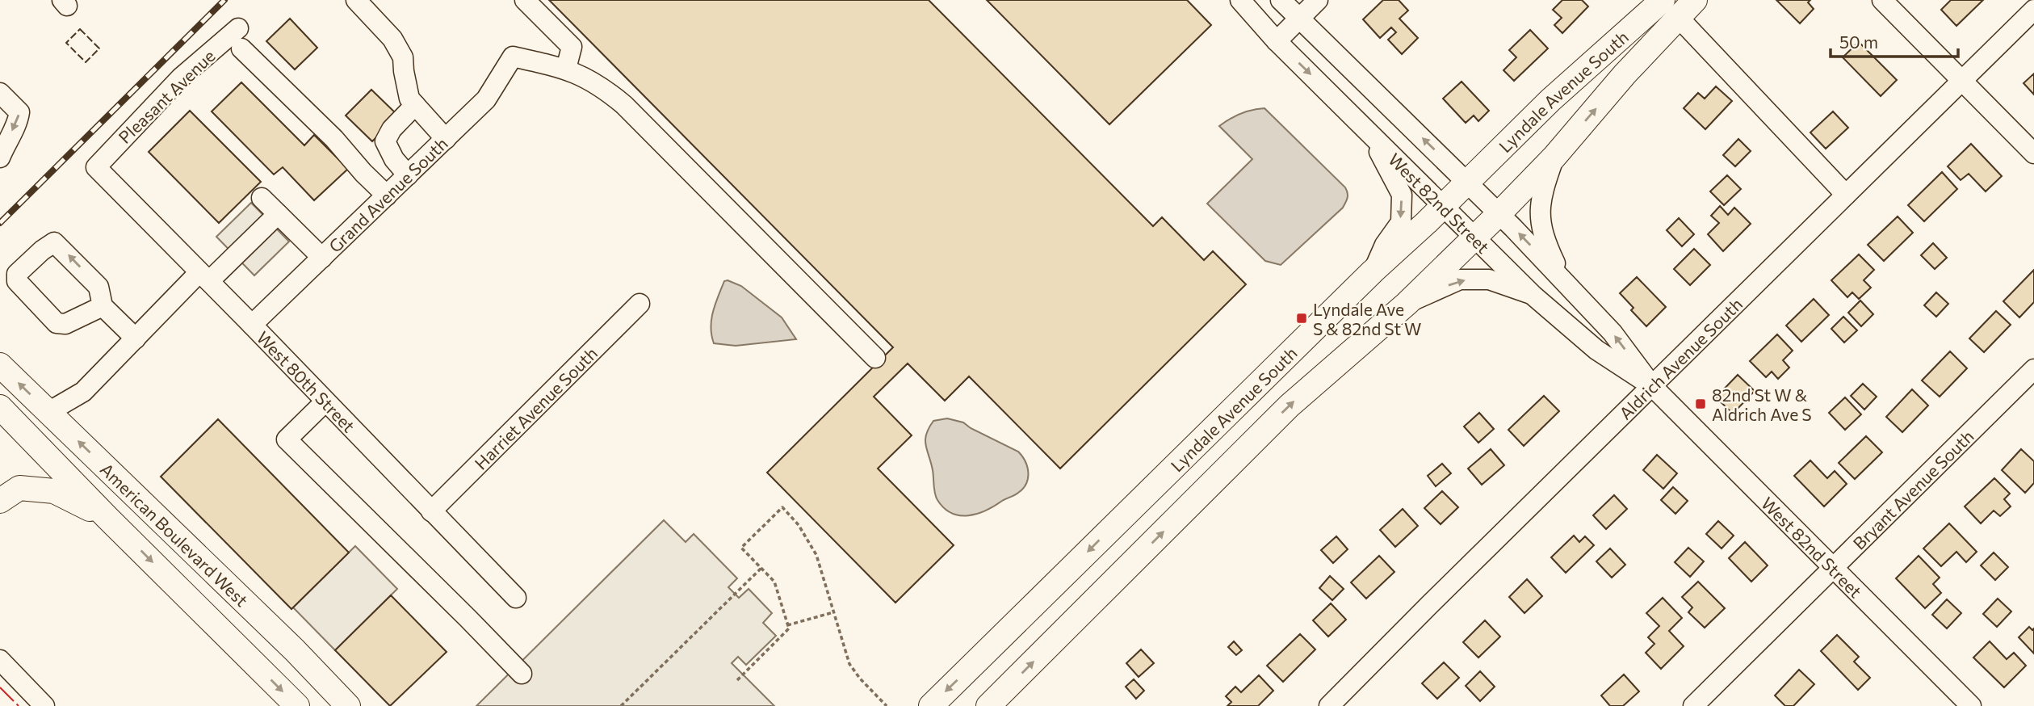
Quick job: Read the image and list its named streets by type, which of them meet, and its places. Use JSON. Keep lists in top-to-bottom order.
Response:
{
  "streets": {
    "main road": ["Lyndale Avenue South", "American Boulevard West"],
    "street": [
      "Pleasant Avenue",
      "Grand Avenue South",
      "West 82nd Street",
      "Aldrich Avenue South",
      "West 80th Street",
      "Harriet Avenue South",
      "Bryant Avenue South"
    ]
  },
  "crossings": [
    ["Lyndale Avenue South", "West 82nd Street"],
    ["Pleasant Avenue", "West 80th Street"],
    ["Grand Avenue South", "West 80th Street"],
    ["West 82nd Street", "Aldrich Avenue South"],
    ["West 82nd Street", "Bryant Avenue South"],
    ["West 80th Street", "Harriet Avenue South"]
  ],
  "places": {
    "transit": ["Lyndale Ave S & 82nd St W", "82nd St W & Aldrich Ave S"]
  },
  "scale_bar": "50 m"
}
